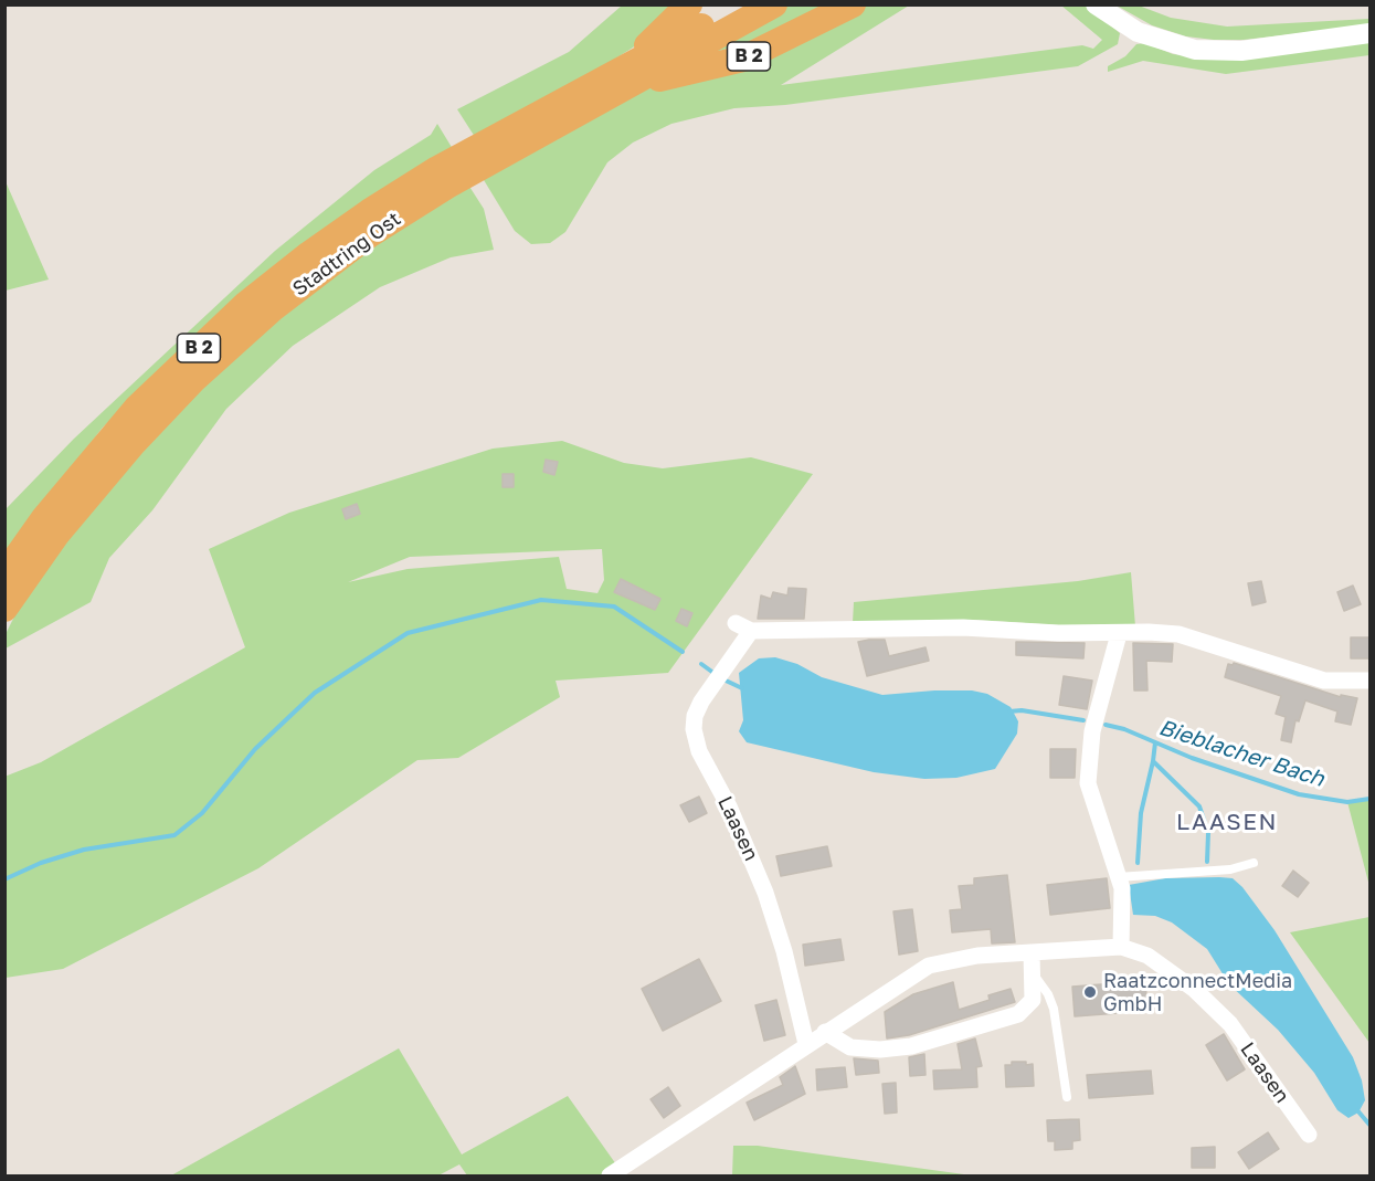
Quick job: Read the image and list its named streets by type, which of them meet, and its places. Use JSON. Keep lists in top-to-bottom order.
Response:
{
  "streets": {
    "highway": ["B 2", "Stadtring Ost"],
    "street": ["Laasen"]
  },
  "crossings": [
    ["B 2", "Stadtring Ost"]
  ],
  "districts": ["LAASEN"],
  "water": ["Bieblacher Bach"],
  "places": ["RaatzconnectMedia GmbH"]
}
